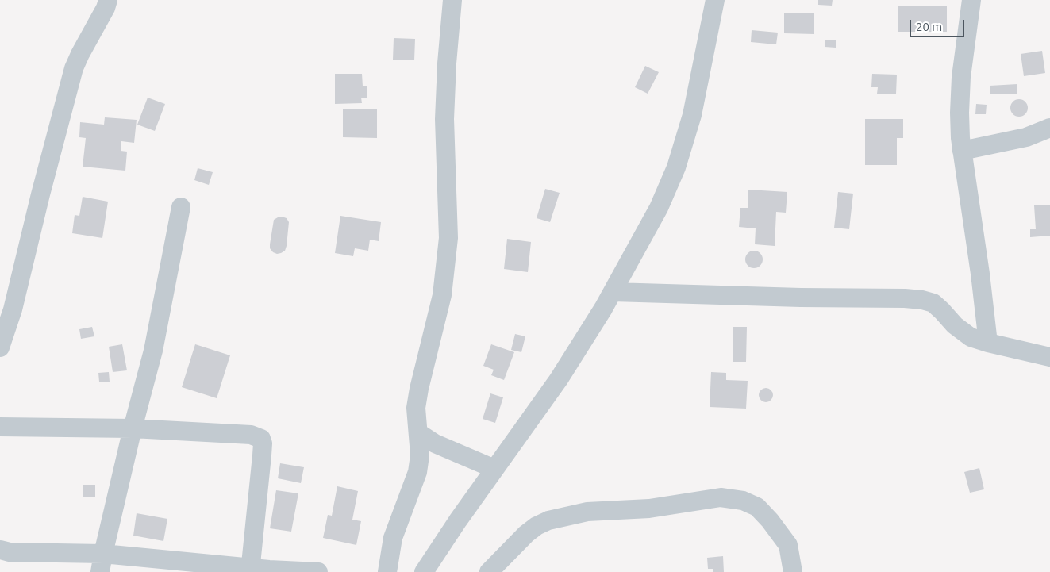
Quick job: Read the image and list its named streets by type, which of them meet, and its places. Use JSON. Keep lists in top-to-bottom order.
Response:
{
  "scale_bar": "20 m"
}
